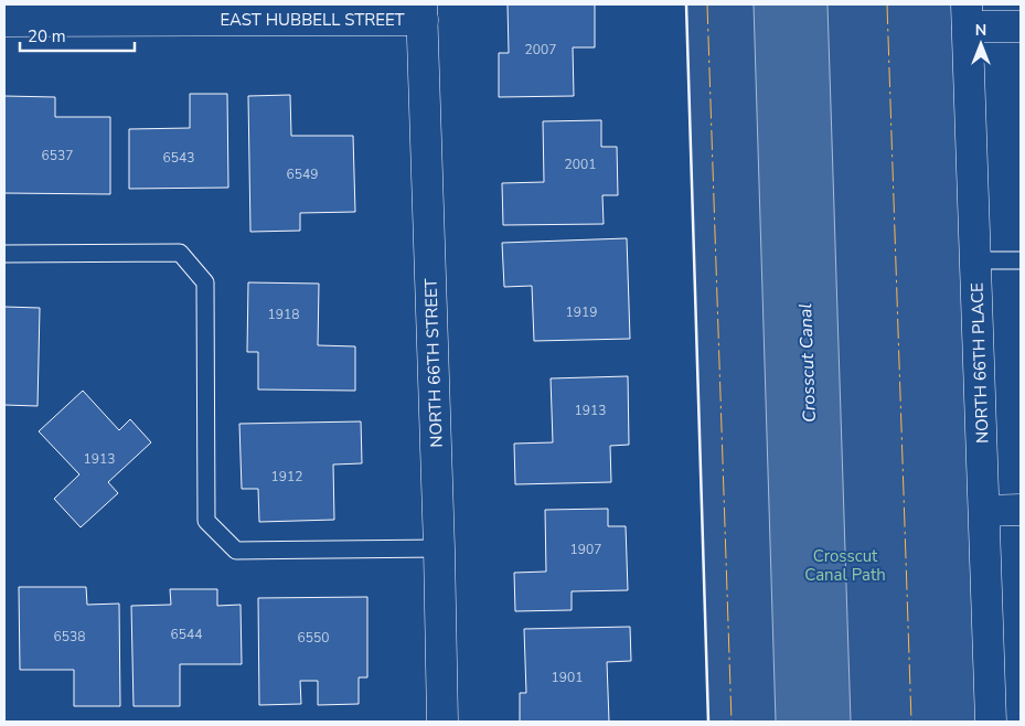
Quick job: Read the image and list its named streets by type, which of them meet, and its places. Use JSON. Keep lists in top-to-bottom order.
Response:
{
  "streets": {
    "street": ["EAST HUBBELL STREET", "NORTH 66TH STREET", "NORTH 66TH PLACE"]
  },
  "crossings": [
    ["EAST HUBBELL STREET", "NORTH 66TH STREET"]
  ],
  "water": ["Crosscut Canal"],
  "parks": ["Crosscut Canal Path"],
  "house_numbers": [
    "2007",
    "6537",
    "6543",
    "2001",
    "6549",
    "1919",
    "1918",
    "1913",
    "1913",
    "1912",
    "1907",
    "6544",
    "6538",
    "6550",
    "1901"
  ],
  "scale_bar": "20 m",
  "north": "top"
}
